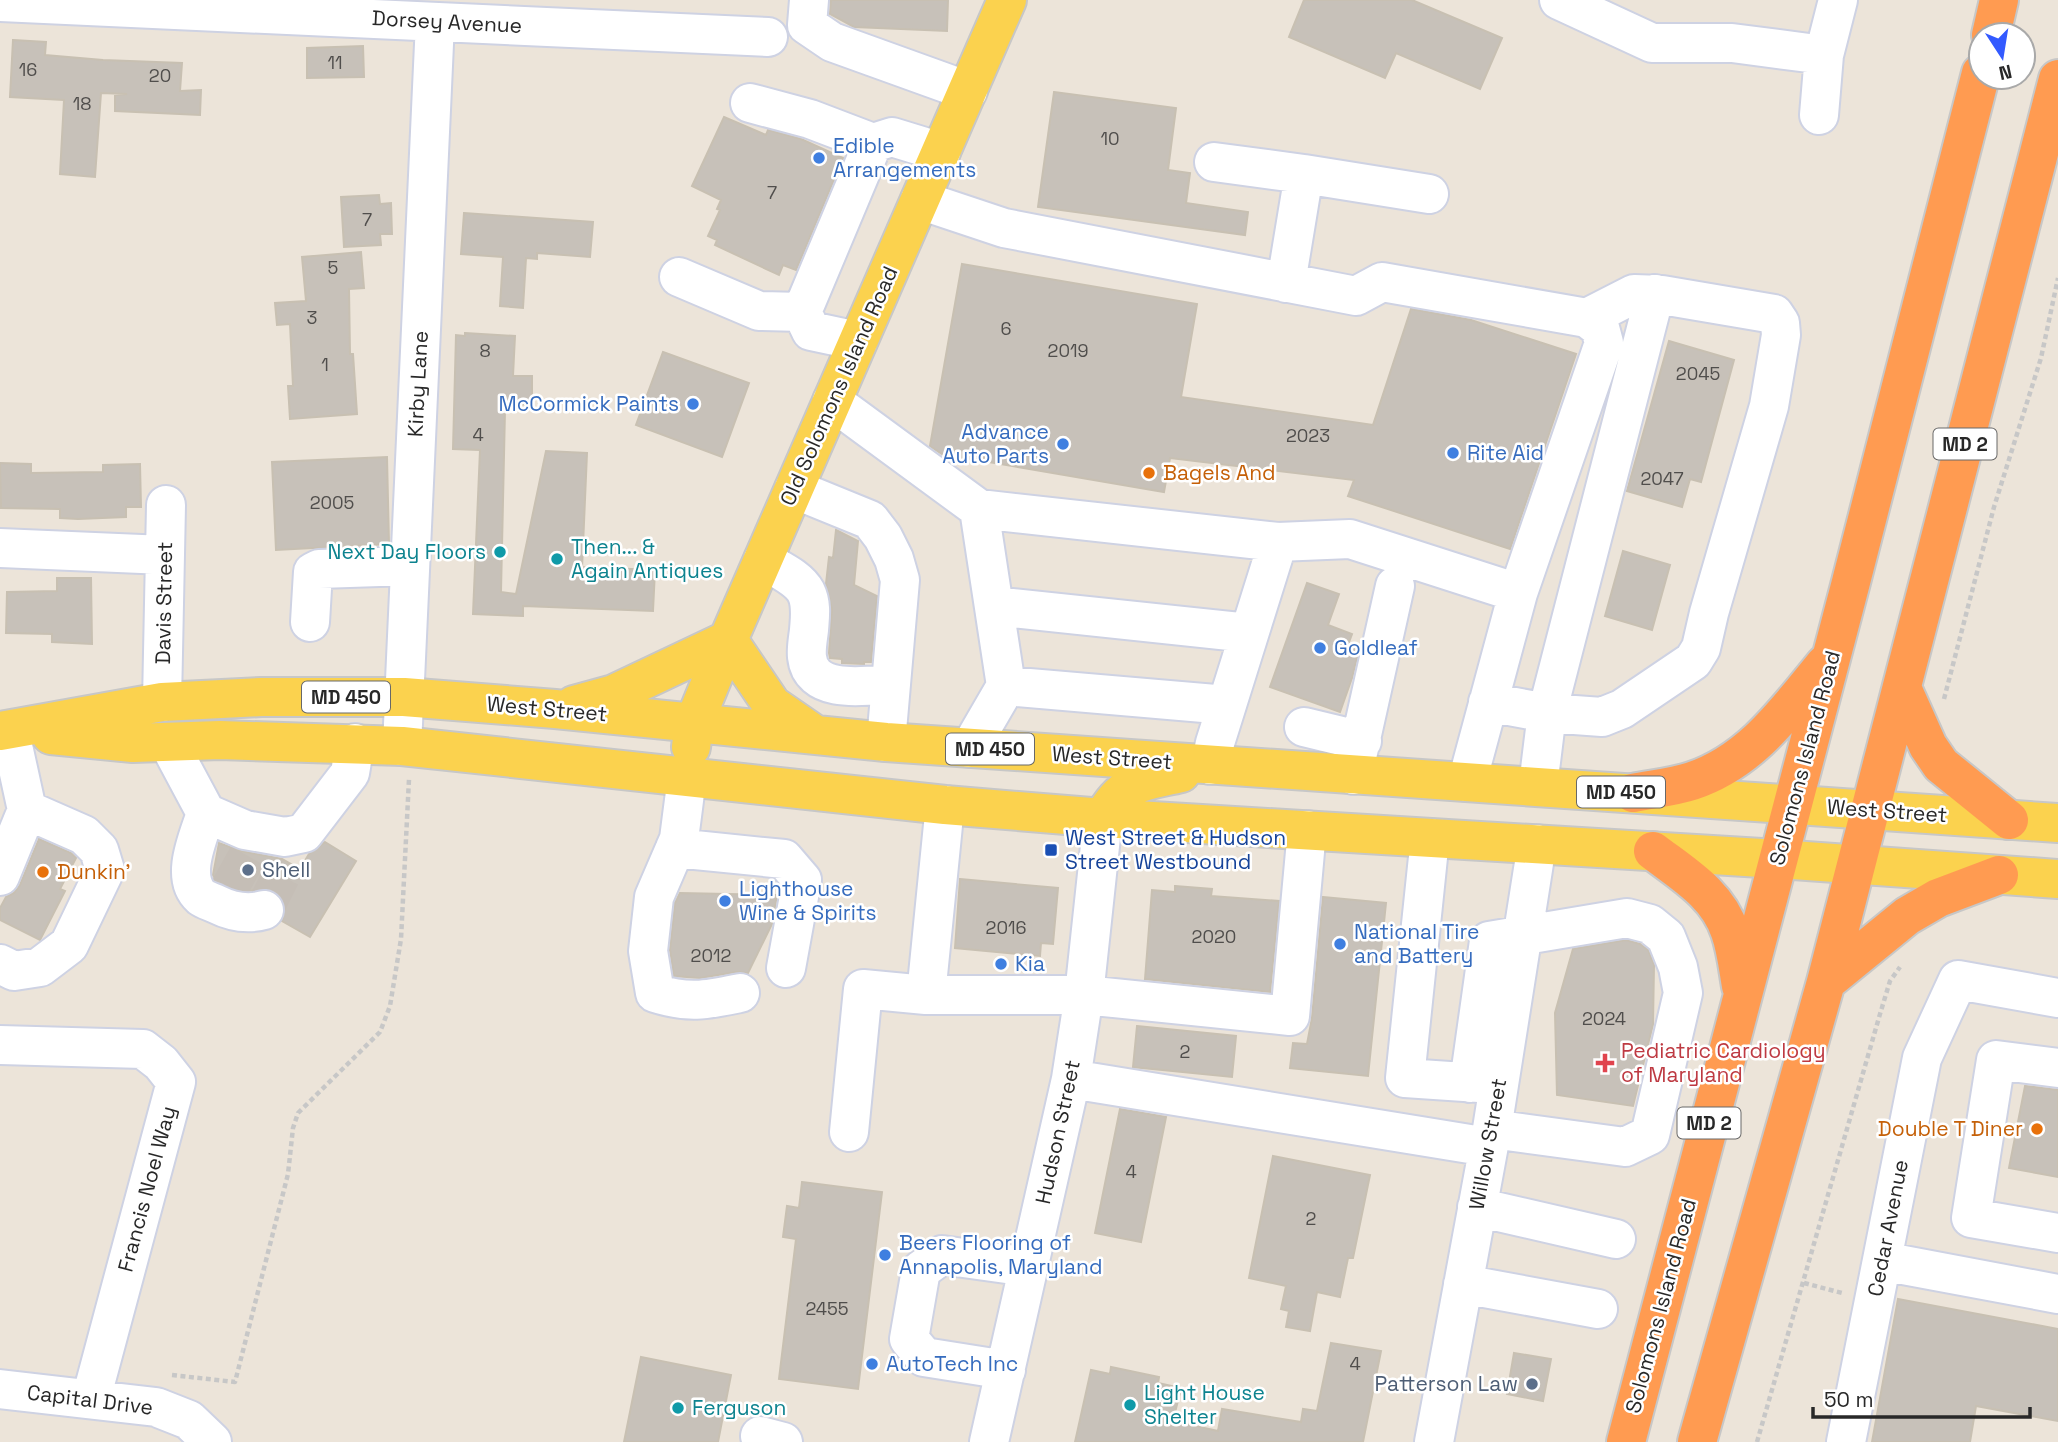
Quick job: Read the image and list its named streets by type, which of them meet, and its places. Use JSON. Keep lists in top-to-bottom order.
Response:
{
  "streets": {
    "highway": ["MD 2", "Solomons Island Road"],
    "main road": ["Old Solomons Island Road", "MD 450", "West Street"],
    "street": [
      "Dorsey Avenue",
      "Kirby Lane",
      "Davis Street",
      "Hudson Street",
      "Willow Street",
      "Francis Noel Way",
      "Cedar Avenue",
      "Capital Drive"
    ]
  },
  "crossings": [
    ["Dorsey Avenue", "Kirby Lane"],
    ["Kirby Lane", "MD 450"],
    ["Kirby Lane", "West Street"],
    ["Old Solomons Island Road", "MD 450"],
    ["Old Solomons Island Road", "West Street"],
    ["MD 2", "MD 450"],
    ["MD 2", "West Street"],
    ["Davis Street", "West Street"],
    ["MD 450", "West Street"],
    ["MD 450", "Solomons Island Road"],
    ["MD 450", "Hudson Street"],
    ["MD 450", "Willow Street"],
    ["West Street", "Solomons Island Road"],
    ["Francis Noel Way", "Capital Drive"]
  ],
  "places": {
    "other": [
      "Edible Arrangements",
      "McCormick Paints",
      "Advance Auto Parts",
      "Rite Aid",
      "Bagels And",
      "Next Day Floors",
      "Then... & Again Antiques",
      "Goldleaf",
      "Shell",
      "Dunkin'",
      "Lighthouse Wine & Spirits",
      "National Tire and Battery",
      "Kia",
      "Double T Diner",
      "Beers Flooring of Annapolis, Maryland",
      "AutoTech Inc",
      "Patterson Law",
      "Light House Shelter",
      "Ferguson"
    ],
    "transit": ["West Street & Hudson Street Westbound"],
    "health": ["Pediatric Cardiology of Maryland"]
  },
  "house_numbers": [
    "11",
    "16",
    "20",
    "18",
    "10",
    "7",
    "7",
    "5",
    "3",
    "6",
    "8",
    "2019",
    "1",
    "2045",
    "4",
    "2023",
    "2047",
    "2005",
    "2016",
    "2020",
    "2012",
    "2024",
    "2",
    "4",
    "2",
    "2455",
    "4"
  ],
  "scale_bar": "50 m",
  "north": "bottom"
}
